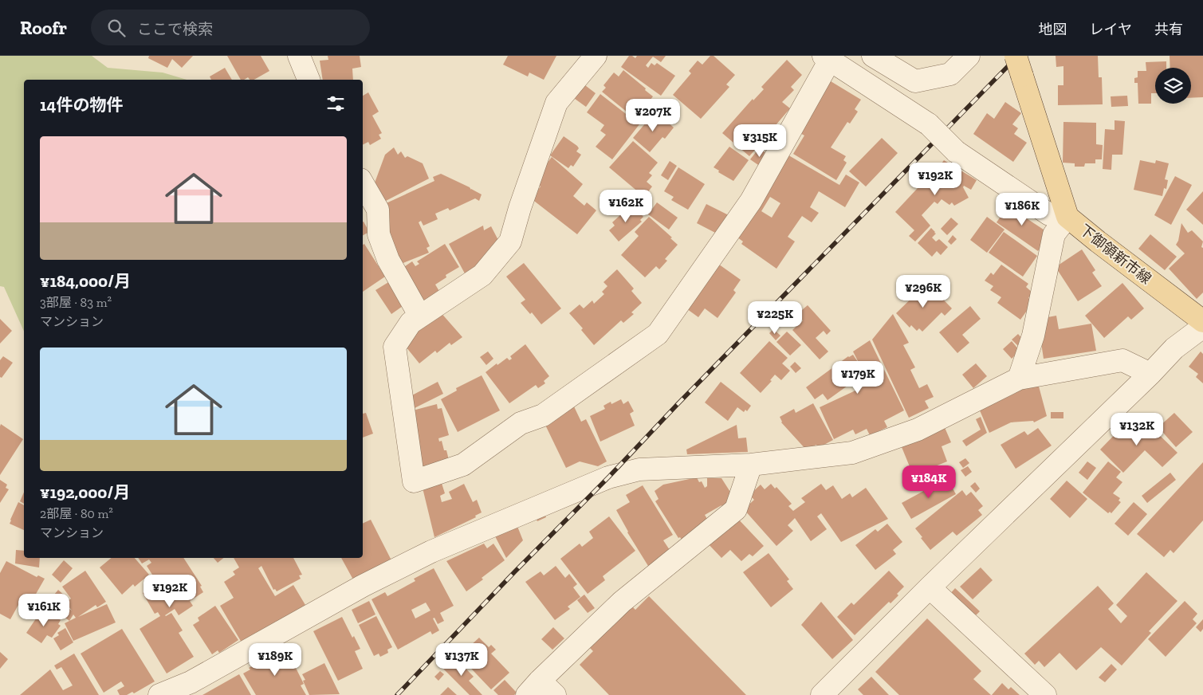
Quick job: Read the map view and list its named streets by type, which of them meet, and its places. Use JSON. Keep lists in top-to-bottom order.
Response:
{
  "streets": {
    "main road": ["下御領新市線"]
  },
  "page": {
    "header": "Roofr",
    "search": "ここで検索",
    "nav": ["地図", "レイヤ", "共有"],
    "heading": "14件の物件",
    "price": [
      "¥207K",
      "¥315K",
      "¥192K",
      "¥162K",
      "¥186K",
      "¥296K",
      "¥225K",
      "¥179K",
      "¥132K",
      "¥184K",
      "¥192K",
      "¥161K",
      "¥189K",
      "¥137K"
    ],
    "list": [
      {
        "name": "¥184,000/月",
        "note": "3部屋 · 83 m² · マンション"
      },
      {
        "name": "¥192,000/月",
        "note": "2部屋 · 80 m² · マンション"
      }
    ]
  }
}
